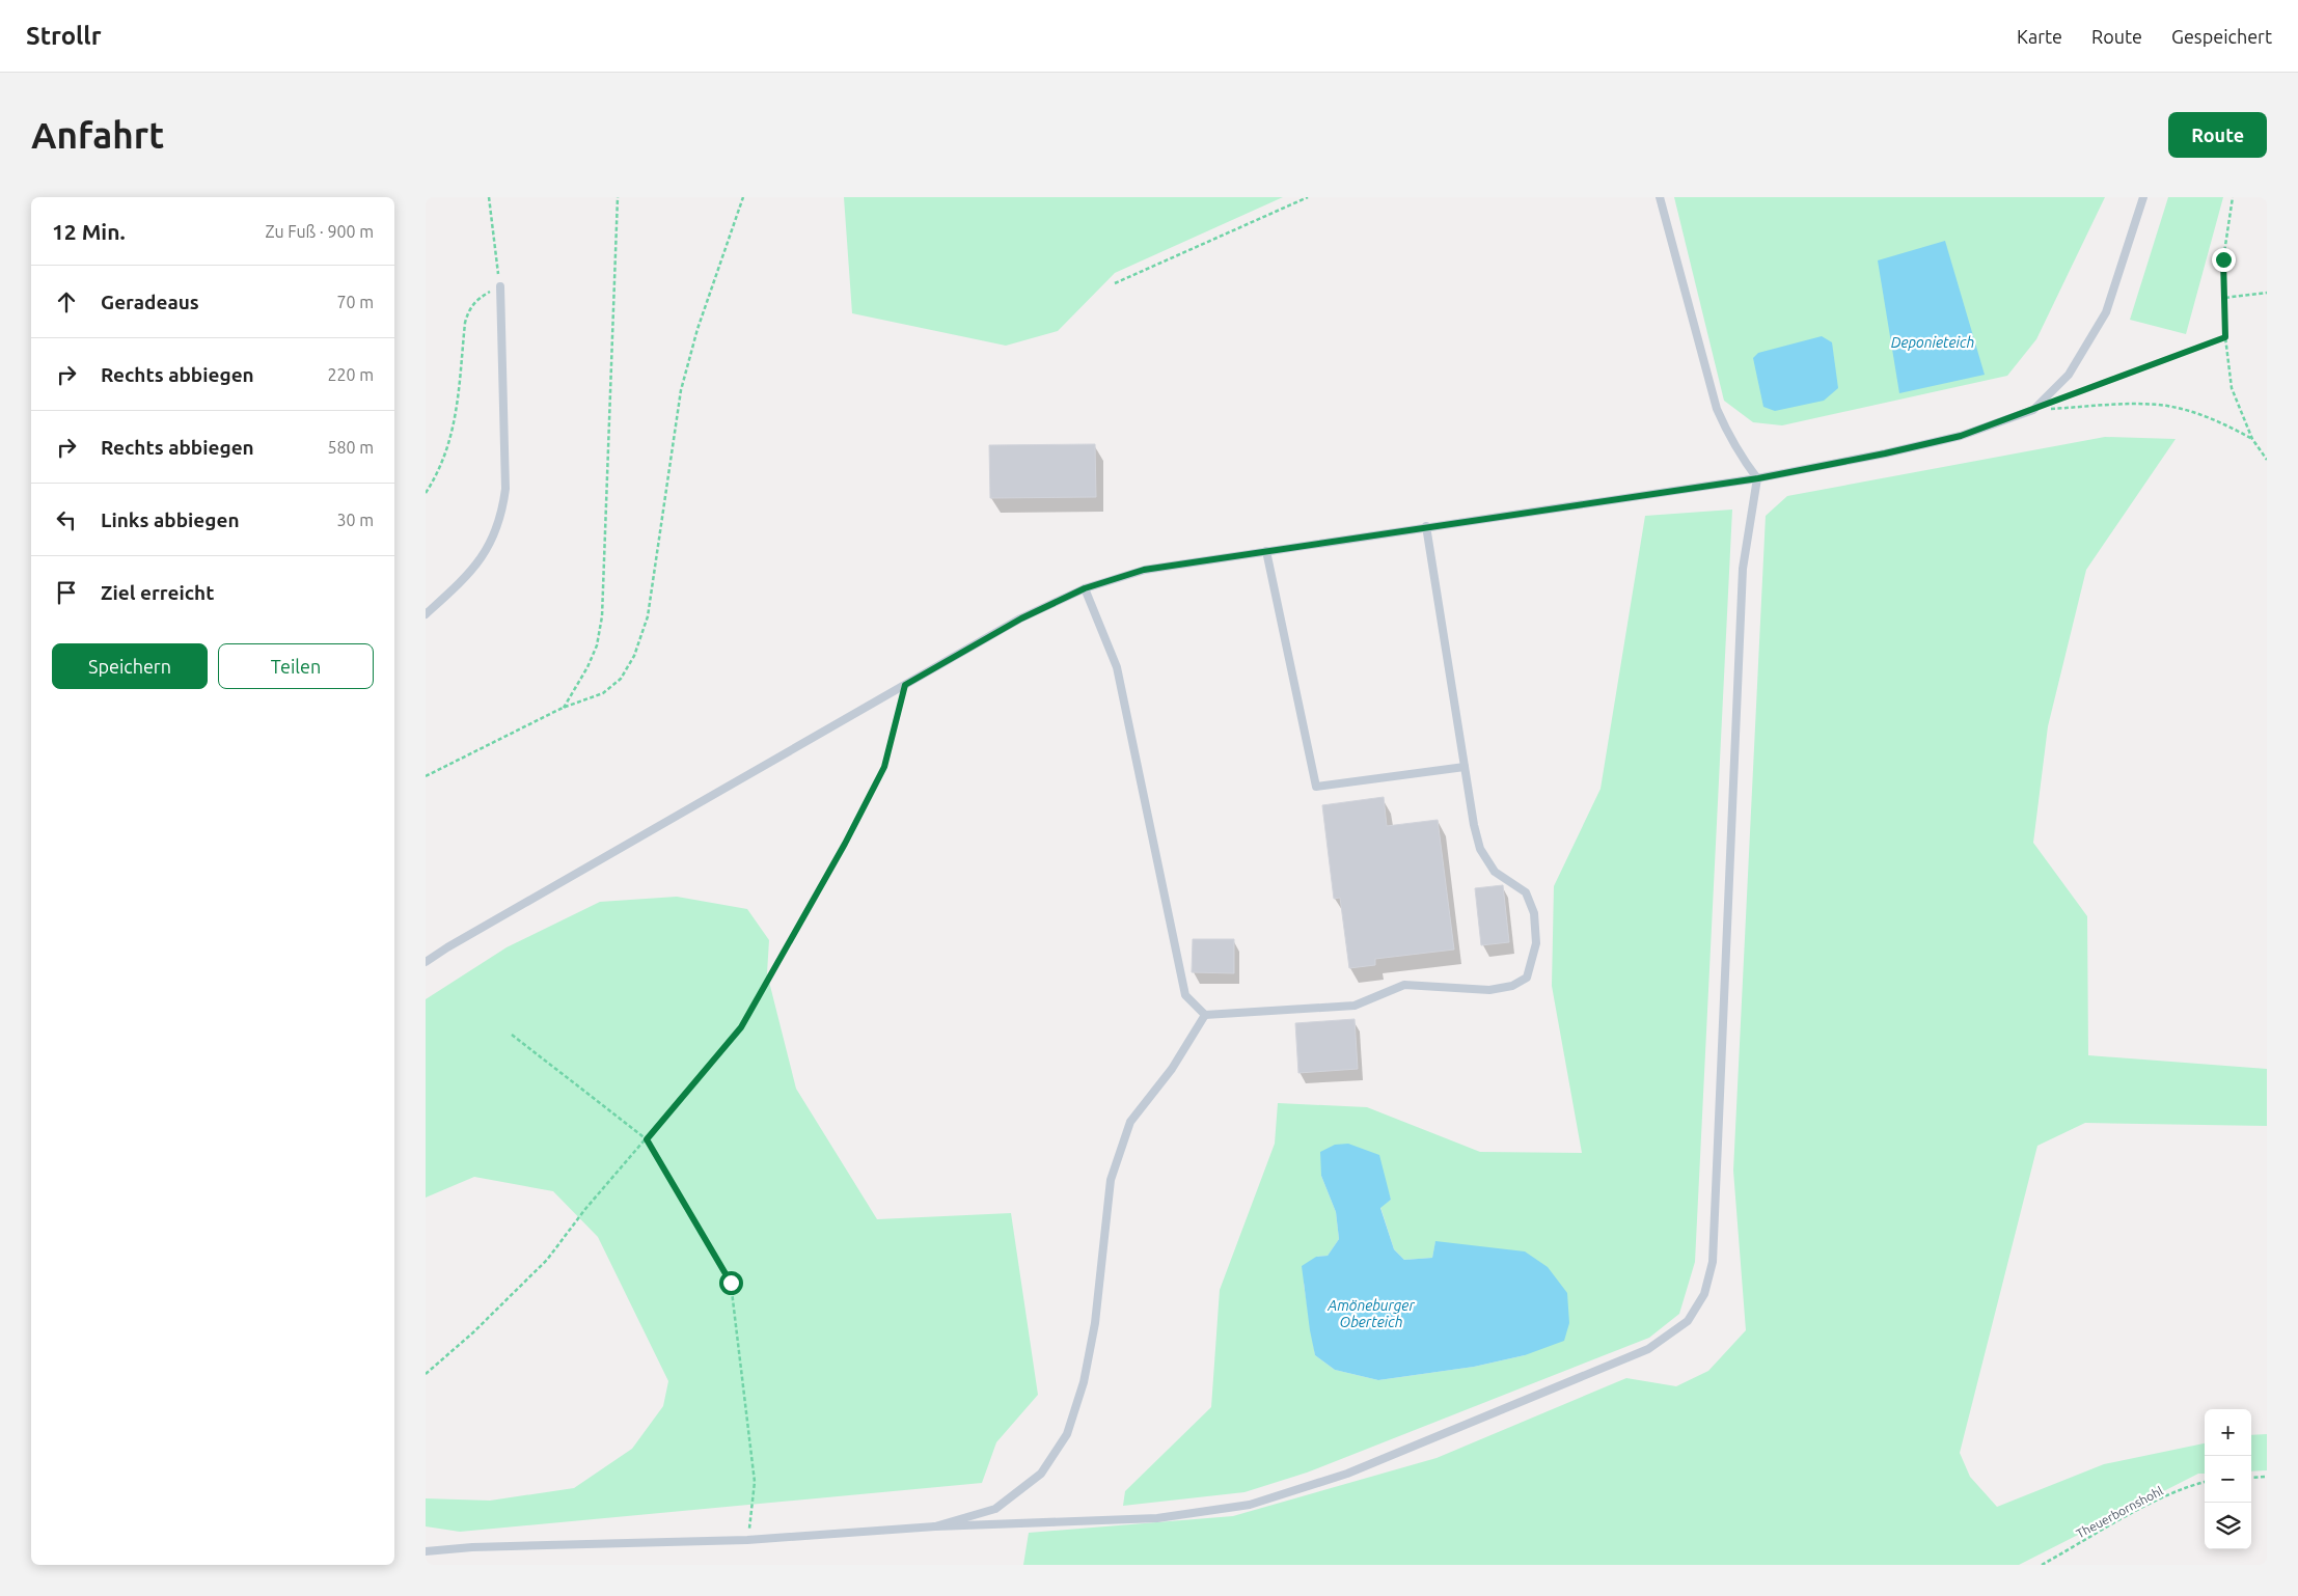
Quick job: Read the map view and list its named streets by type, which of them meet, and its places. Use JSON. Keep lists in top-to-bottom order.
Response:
{
  "streets": {
    "path": ["Theuerbornshohl"]
  },
  "water": ["Deponieteich", "Amöneburger Oberteich"],
  "page": {
    "header": "Strollr",
    "nav": ["Karte", "Route", "Gespeichert"],
    "buttons": [
      "Route",
      ["Speichern", "Teilen"]
    ],
    "title": "Anfahrt",
    "heading": ["12 Min.", "Zu Fuß · 900 m"],
    "list": [
      ["Geradeaus", "70 m"],
      ["Rechts abbiegen", "220 m"],
      ["Rechts abbiegen", "580 m"],
      ["Links abbiegen", "30 m"],
      "Ziel erreicht"
    ],
    "map_buttons": ["+", "−"]
  }
}
